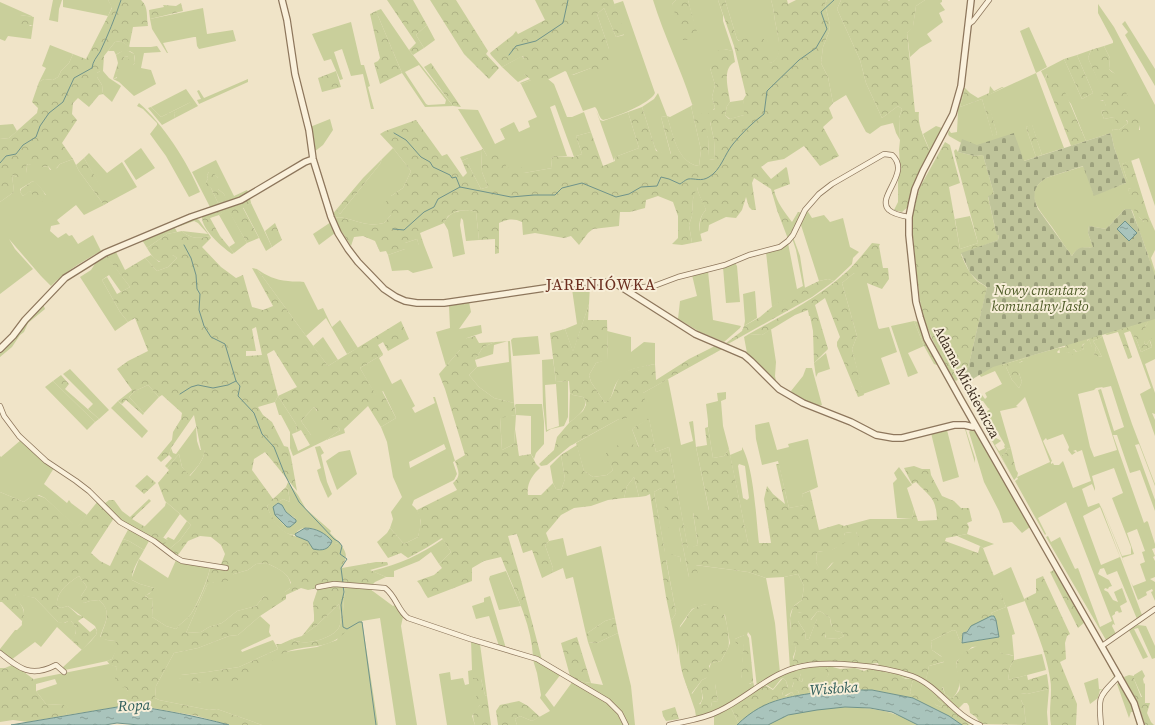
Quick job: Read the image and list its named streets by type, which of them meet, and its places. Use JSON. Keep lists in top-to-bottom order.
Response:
{
  "streets": {
    "street": ["Adama Mickiewicza"]
  },
  "districts": ["JARENIÓWKA"],
  "water": ["Wisłoka", "Ropa"],
  "parks": ["Nowy cmentarz komunalny Jasło"]
}
